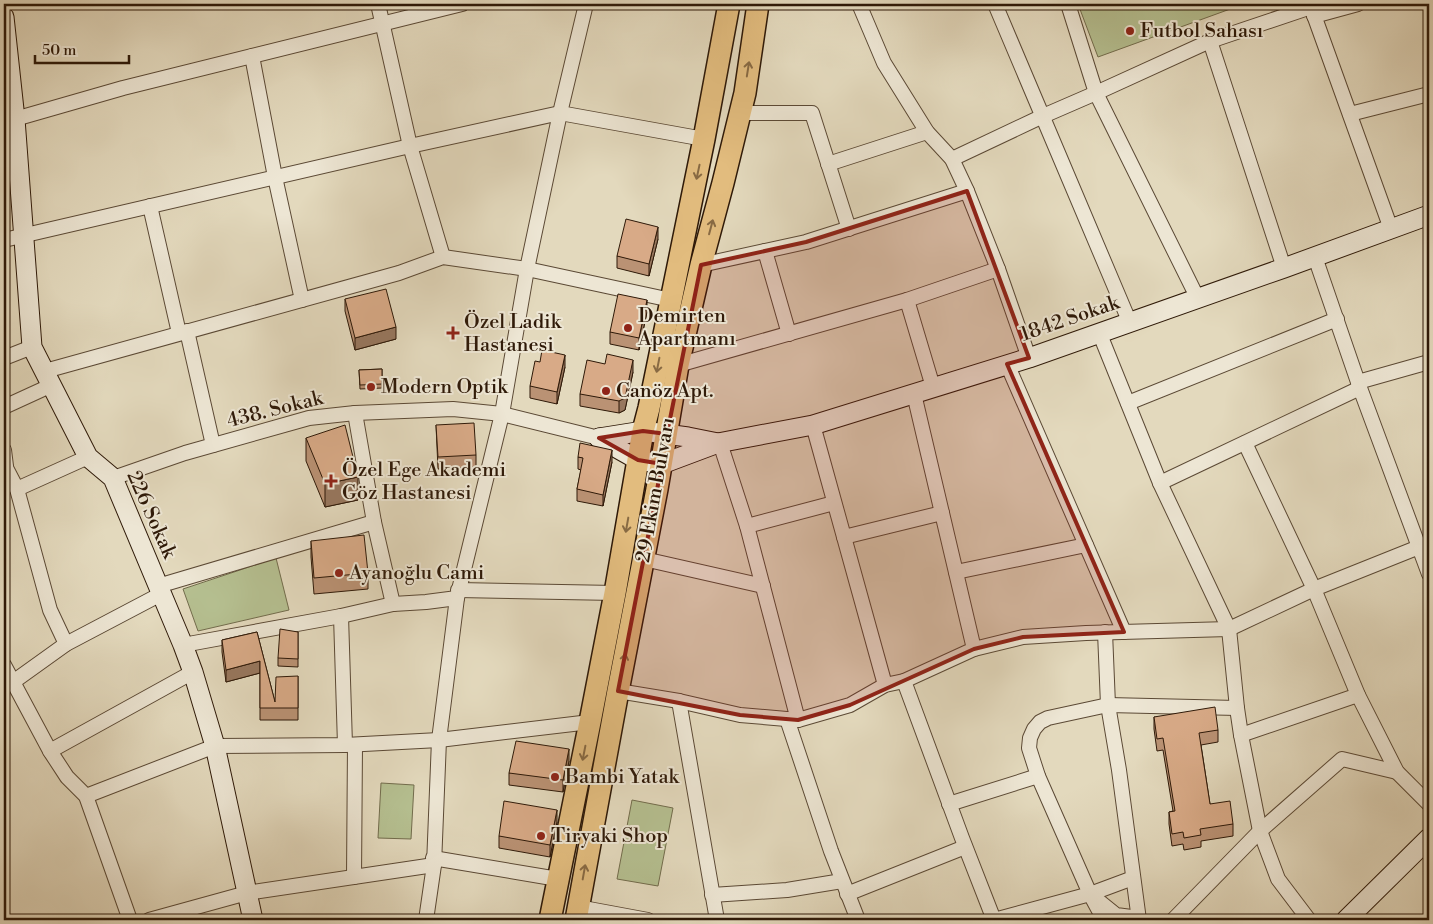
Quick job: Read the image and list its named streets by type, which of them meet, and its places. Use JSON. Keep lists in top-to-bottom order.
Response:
{
  "streets": {
    "main road": ["29 Ekim Bulvarı"],
    "street": ["1842 Sokak", "438. Sokak", "226 Sokak"]
  },
  "crossings": [
    ["438. Sokak", "226 Sokak"]
  ],
  "places": {
    "other": [
      "Futbol Sahası",
      "Demirten Apartmanı",
      "Modern Optik",
      "Canöz Apt.",
      "Ayanoğlu Cami",
      "Bambi Yatak",
      "Tiryaki Shop"
    ],
    "health": ["Özel Ladik Hastanesi", "Özel Ege Akademi Göz Hastanesi"]
  },
  "scale_bar": "50 m"
}
